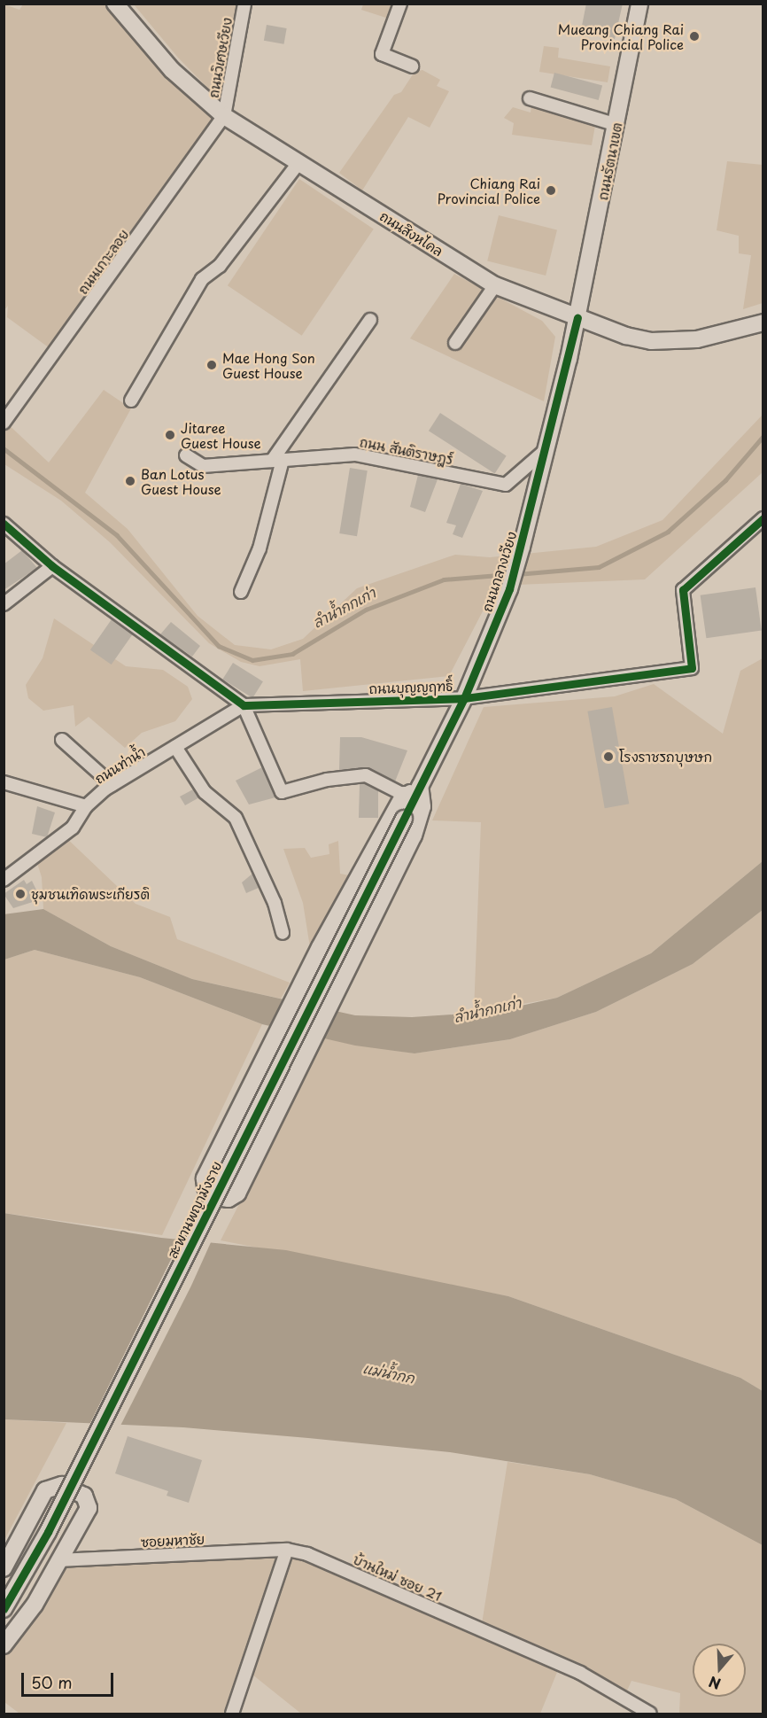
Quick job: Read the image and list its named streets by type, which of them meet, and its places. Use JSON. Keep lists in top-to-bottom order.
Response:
{
  "streets": {
    "main road": [
      "ถนนรัตนาเขต",
      "ถนนสิงหไคล",
      "ถนนกลางเวียง",
      "สะพานพญามังราย"
    ],
    "street": [
      "ถนนวิเศษเวียง",
      "ถนนเกาะลอย",
      "ถนน สันติราษฎร์",
      "ถนนบุญญฤทธิ์",
      "ถนนท่าน้ำ",
      "ซอยมหาชัย",
      "บ้านใหม่ ซอย 21"
    ]
  },
  "crossings": [
    ["ถนนวิเศษเวียง", "ถนนสิงหไคล"],
    ["ถนนวิเศษเวียง", "ถนนเกาะลอย"],
    ["ถนนรัตนาเขต", "ถนนสิงหไคล"],
    ["ถนนรัตนาเขต", "ถนนกลางเวียง"],
    ["ถนนสิงหไคล", "ถนนเกาะลอย"],
    ["ถนนสิงหไคล", "ถนนกลางเวียง"],
    ["ถนน สันติราษฎร์", "ถนนกลางเวียง"],
    ["ถนนกลางเวียง", "ถนนบุญญฤทธิ์"],
    ["ถนนกลางเวียง", "สะพานพญามังราย"],
    ["ถนนบุญญฤทธิ์", "ถนนท่าน้ำ"],
    ["ซอยมหาชัย", "บ้านใหม่ ซอย 21"]
  ],
  "water": ["ลำน้ำกกเก่า", "แม่น้ำกก"],
  "places": [
    "Mueang Chiang Rai Provincial Police",
    "Chiang Rai Provincial Police",
    "Mae Hong Son Guest House",
    "Jitaree Guest House",
    "Ban Lotus Guest House",
    "โรงราชรถบุษษก",
    "ชุมชนเทิดพระเกียรติ"
  ],
  "scale_bar": "50 m",
  "north": "bottom"
}
